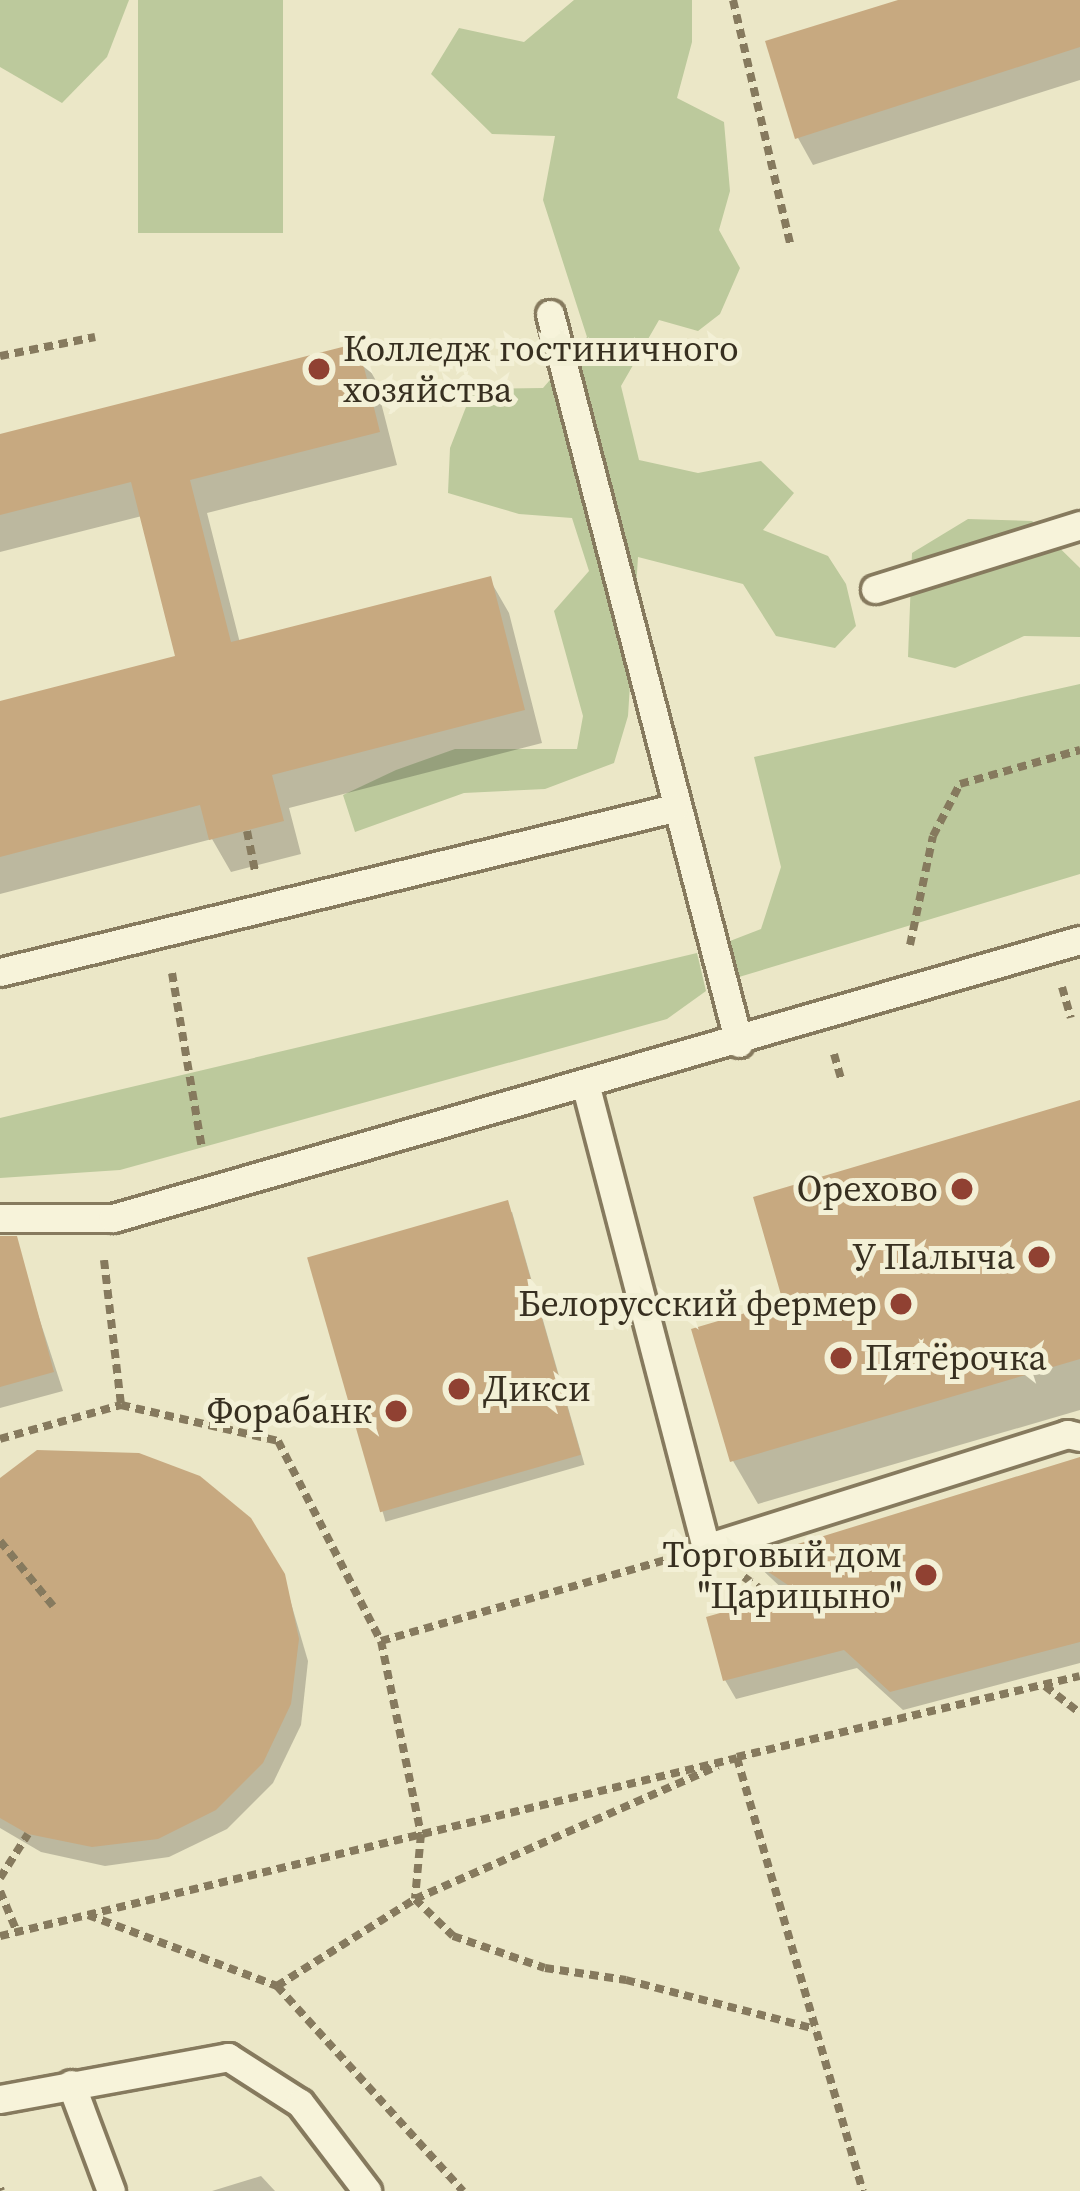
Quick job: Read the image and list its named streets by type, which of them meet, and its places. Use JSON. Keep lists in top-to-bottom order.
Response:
{
  "places": [
    "Колледж гостиничного хозяйcтва",
    "Орехово",
    "У Палыча",
    "Белорусский фермер",
    "Пятёрочка",
    "Дикси",
    "Форабанк",
    "Торговый дом \"Царицыно\""
  ]
}
